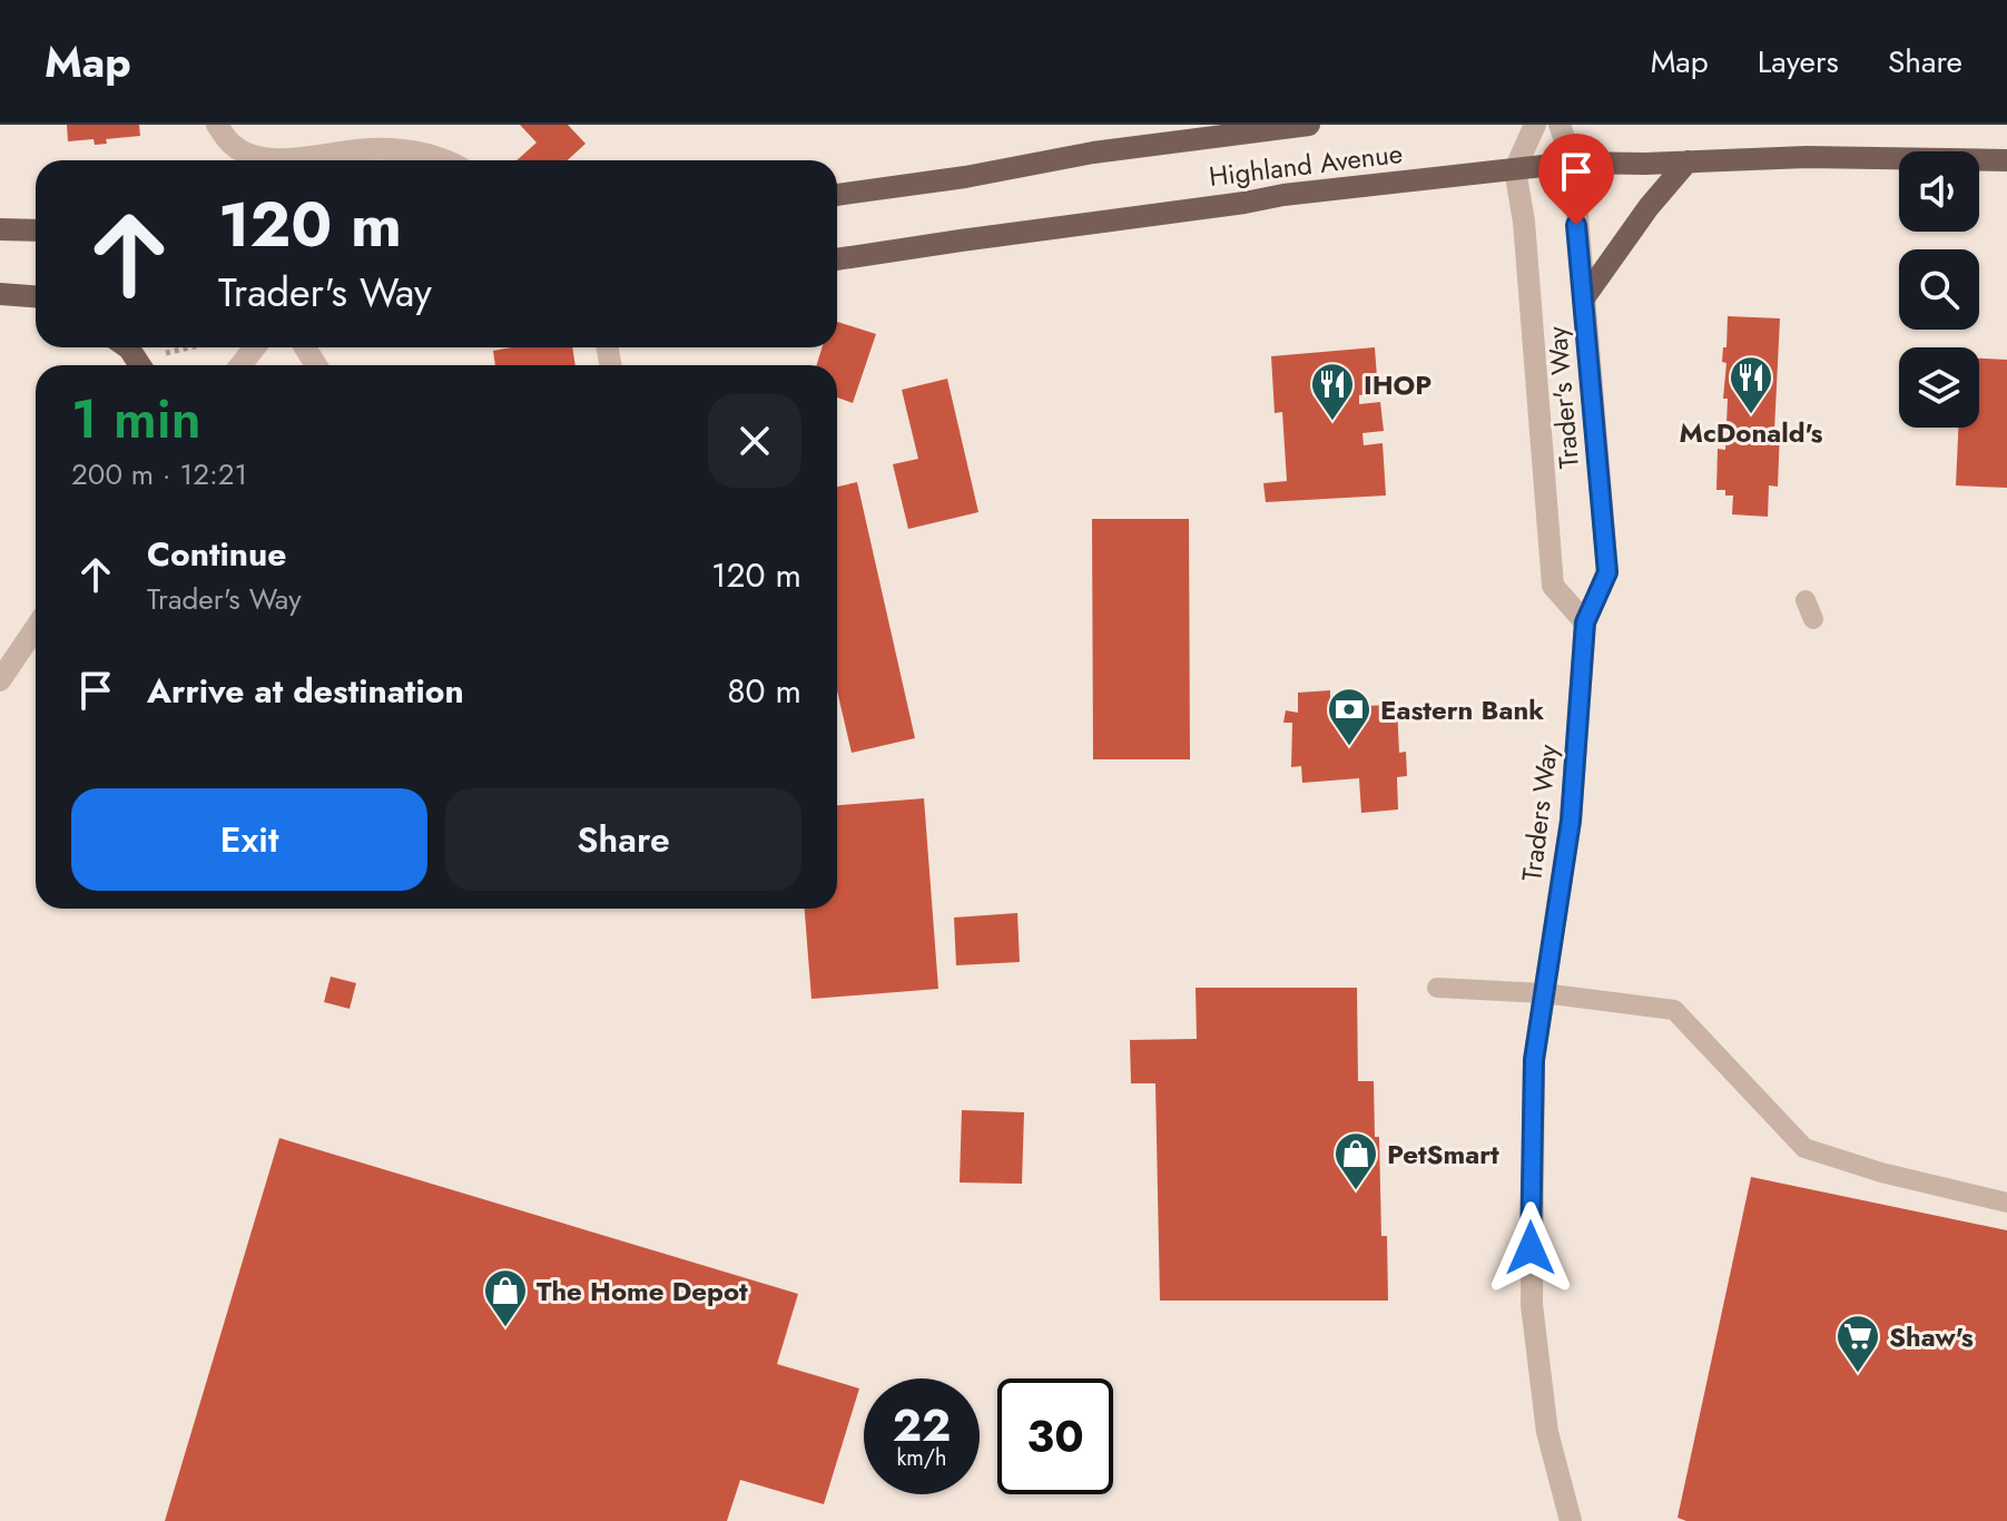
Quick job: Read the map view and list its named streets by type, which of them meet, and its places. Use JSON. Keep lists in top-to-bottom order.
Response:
{
  "streets": {
    "main road": ["Highland Avenue"],
    "street": ["Trader's Way", "Traders Way"]
  },
  "crossings": [
    ["Highland Avenue", "Trader's Way"],
    ["Trader's Way", "Traders Way"]
  ],
  "places": {
    "restaurant": ["McDonald's", "IHOP"],
    "bank": ["Eastern Bank"],
    "shop": ["PetSmart", "The Home Depot"],
    "supermarket": ["Shaw's"]
  },
  "page": {
    "header": "Map",
    "nav": ["Map", "Layers", "Share"],
    "turn": ["120 m", "Trader's Way"],
    "heading": ["1 min", "200 m · 12:21"],
    "list": [
      {
        "name": "Continue",
        "note": "Trader's Way",
        "value": "120 m"
      },
      {
        "name": "Arrive at destination",
        "value": "80 m"
      }
    ],
    "buttons": ["Exit", "Share"],
    "speed": "22 km/h",
    "limit": "30"
  }
}
